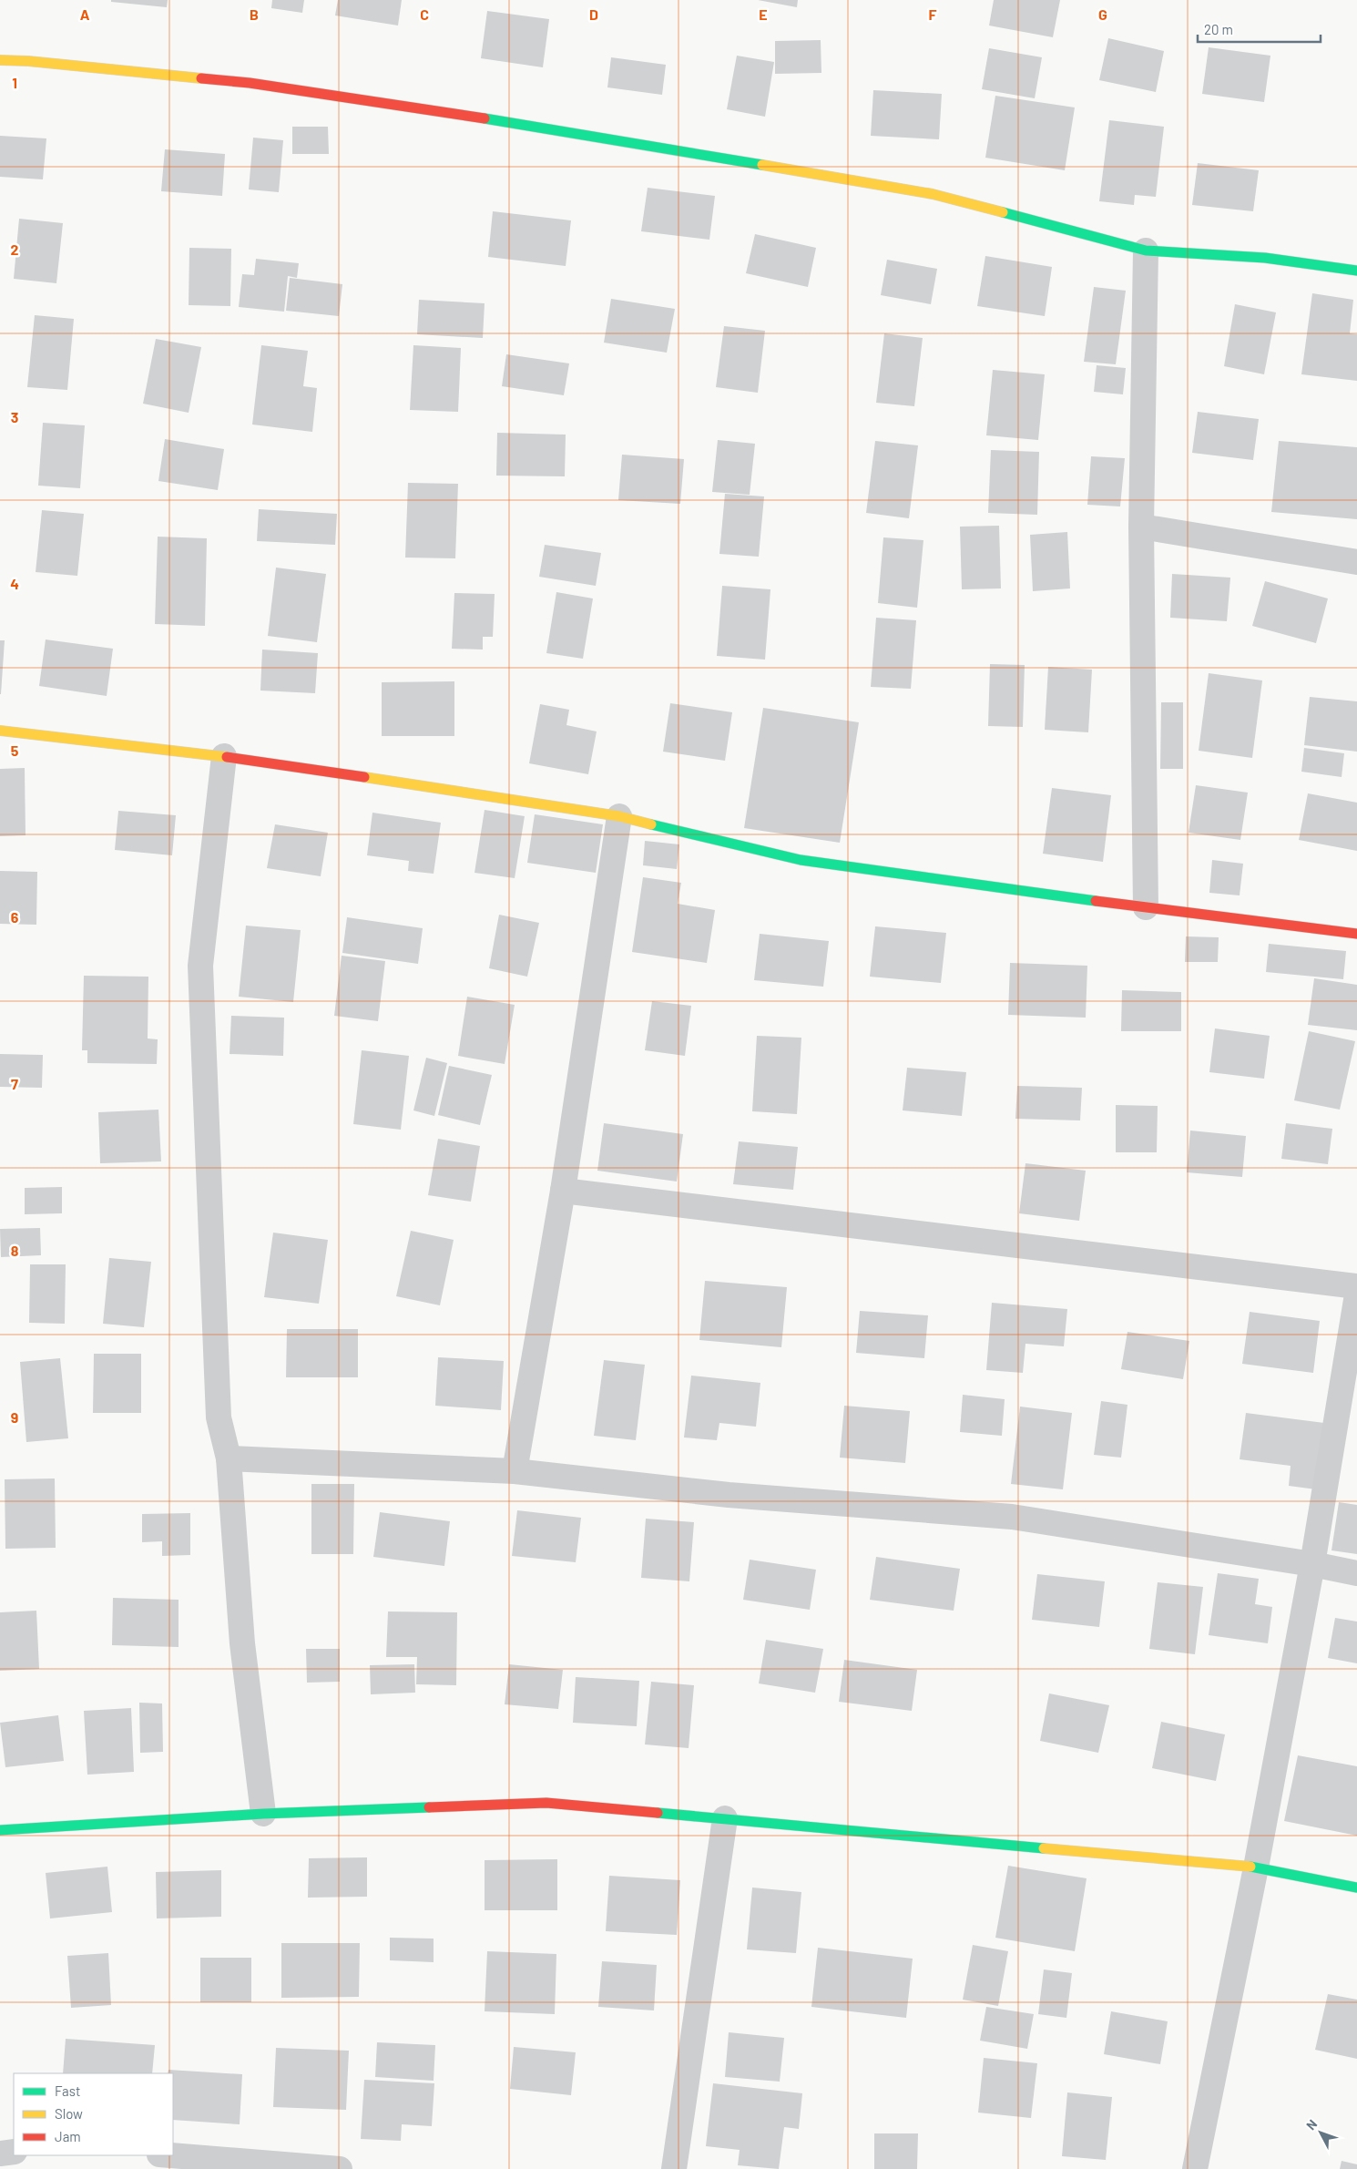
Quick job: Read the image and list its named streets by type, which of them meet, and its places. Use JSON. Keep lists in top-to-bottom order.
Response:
{
  "legend": ["Fast", "Slow", "Jam"],
  "scale_bar": "20 m",
  "north": "top left",
  "grid": {
    "columns": [
      "A",
      "B",
      "C",
      "D",
      "E",
      "F",
      "G"
    ],
    "rows": [
      "1",
      "2",
      "3",
      "4",
      "5",
      "6",
      "7",
      "8",
      "9"
    ]
  }
}
